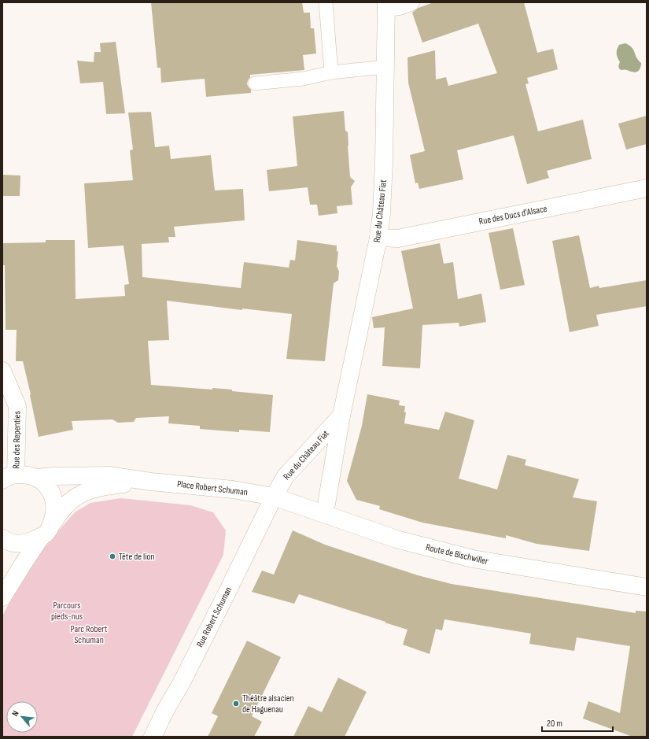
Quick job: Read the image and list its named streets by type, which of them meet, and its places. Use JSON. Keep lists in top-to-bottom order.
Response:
{
  "streets": {
    "street": [
      "Rue du Château Fiat",
      "Rue des Ducs d'Alsace",
      "Rue des Repenties",
      "Place Robert Schuman",
      "Route de Bischwiller",
      "Rue Robert Schuman"
    ]
  },
  "crossings": [
    ["Rue du Château Fiat", "Rue des Ducs d'Alsace"],
    ["Rue du Château Fiat", "Place Robert Schuman"],
    ["Rue du Château Fiat", "Route de Bischwiller"],
    ["Rue du Château Fiat", "Rue Robert Schuman"],
    ["Rue des Repenties", "Place Robert Schuman"],
    ["Place Robert Schuman", "Route de Bischwiller"],
    ["Place Robert Schuman", "Rue Robert Schuman"],
    ["Route de Bischwiller", "Rue Robert Schuman"]
  ],
  "parks": ["Parcours pieds-nus", "Parc Robert Schuman"],
  "places": ["Tête de lion", "Théâtre alsacien de Haguenau"],
  "scale_bar": "20 m",
  "north": "top left"
}
